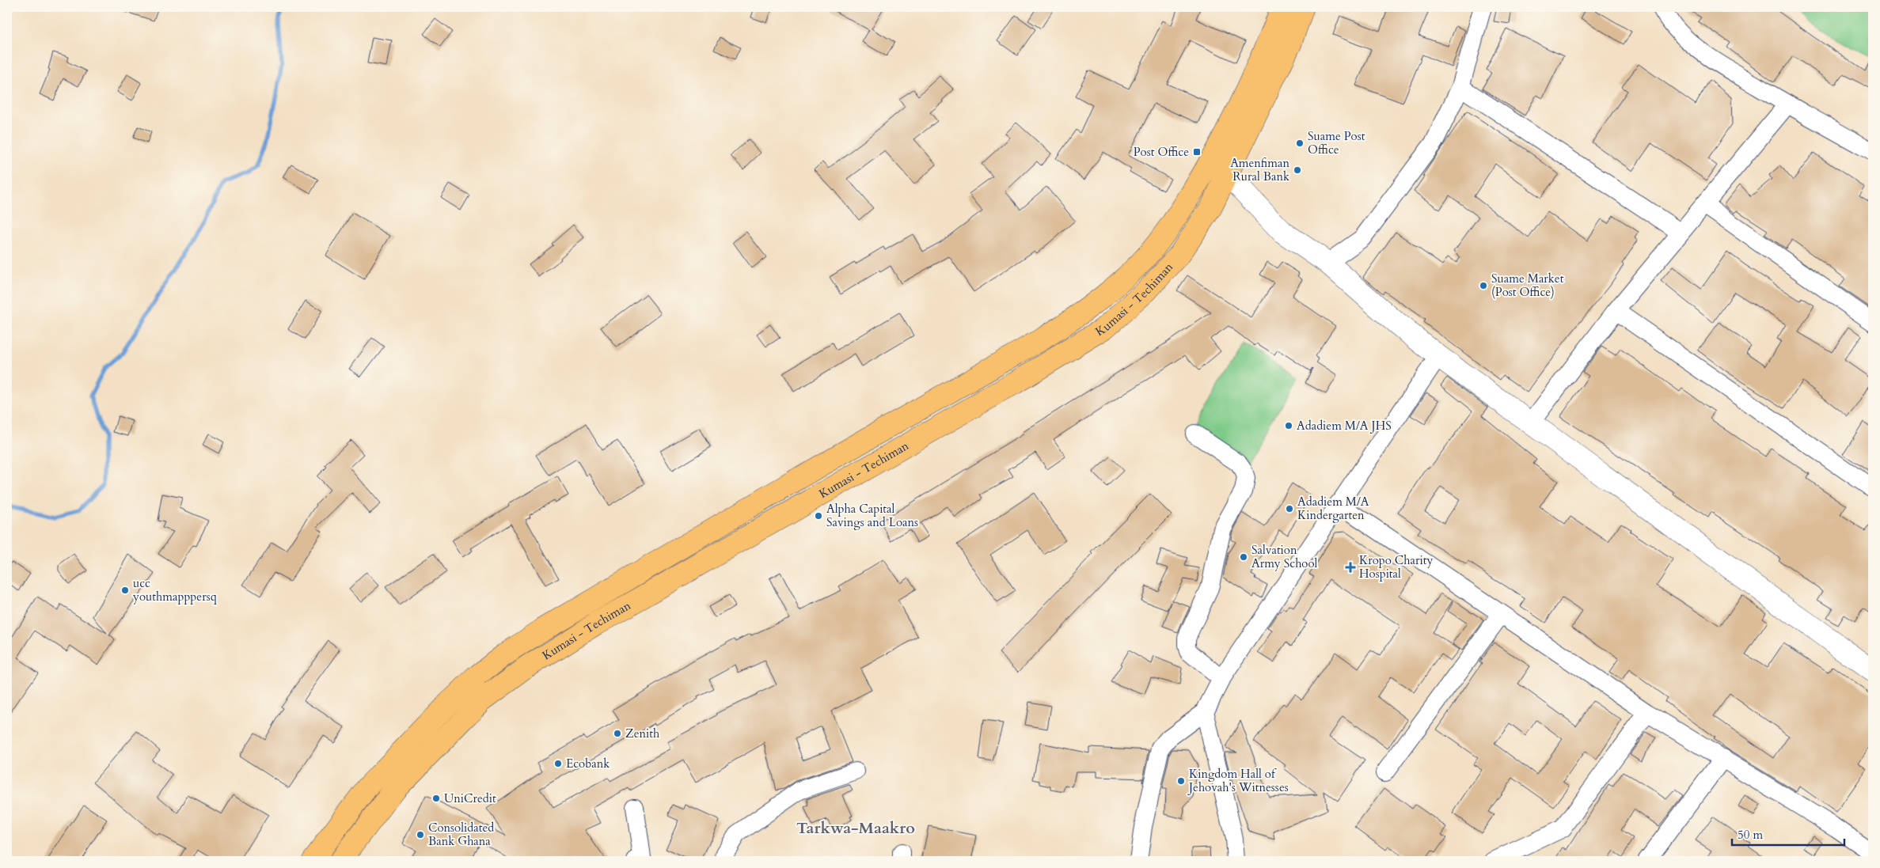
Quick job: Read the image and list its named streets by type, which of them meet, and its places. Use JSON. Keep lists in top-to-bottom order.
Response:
{
  "streets": {
    "highway": ["Kumasi - Techiman"]
  },
  "districts": ["Tarkwa-Maakro"],
  "places": {
    "other": [
      "Suame Post Office",
      "Amenfiman Rural Bank",
      "Suame Market (Post Office)",
      "Adadiem M/A JHS",
      "Adadiem M/A Kindergarten",
      "Alpha Capital Savings and Loans",
      "Salvation Army School",
      "ucc youthmapppersq",
      "Zenith",
      "Ecobank",
      "Kingdom Hall of Jehovah's Witnesses",
      "UniCredit",
      "Consolidated Bank Ghana"
    ],
    "transit": ["Post Office"],
    "health": ["Kropo Charity Hospital"]
  },
  "scale_bar": "50 m"
}
